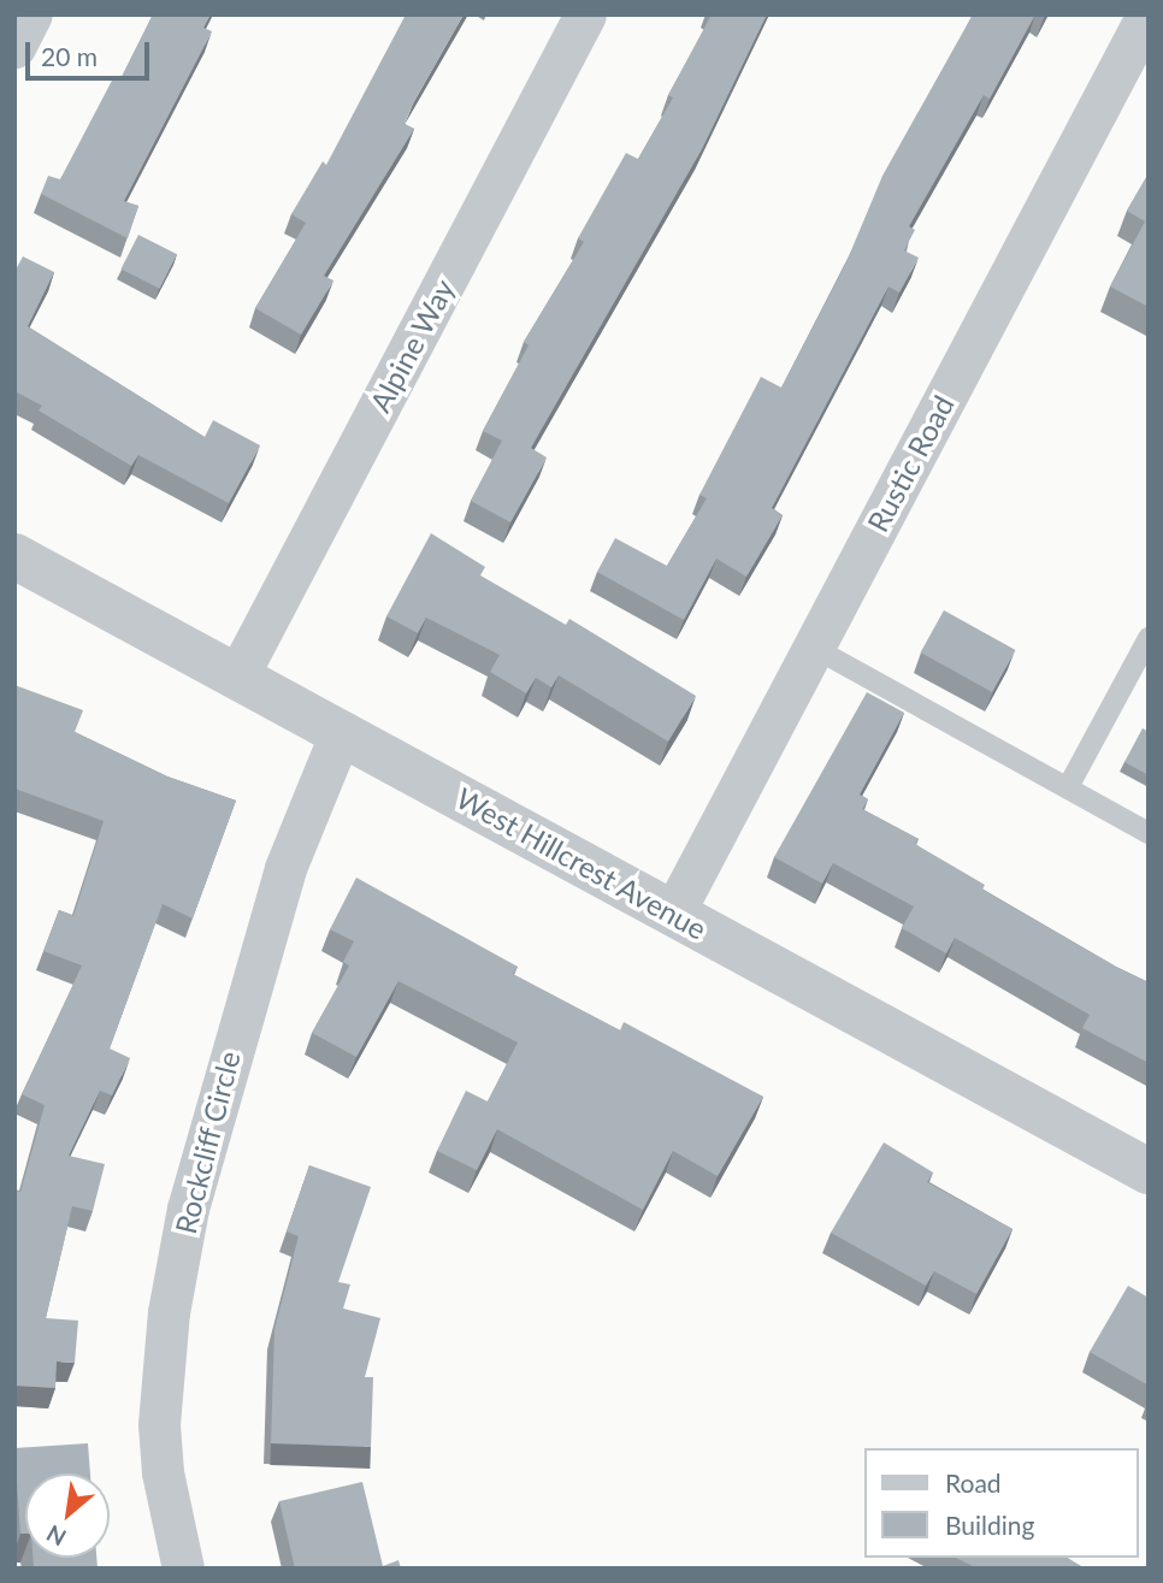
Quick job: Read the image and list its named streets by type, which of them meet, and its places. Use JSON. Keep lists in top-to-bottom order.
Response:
{
  "streets": {
    "street": [
      "Alpine Way",
      "Rustic Road",
      "West Hillcrest Avenue",
      "Rockcliff Circle"
    ]
  },
  "crossings": [
    ["Alpine Way", "West Hillcrest Avenue"],
    ["Rustic Road", "West Hillcrest Avenue"],
    ["West Hillcrest Avenue", "Rockcliff Circle"]
  ],
  "legend": ["Road", "Building"],
  "scale_bar": "20 m",
  "north": "bottom left"
}
